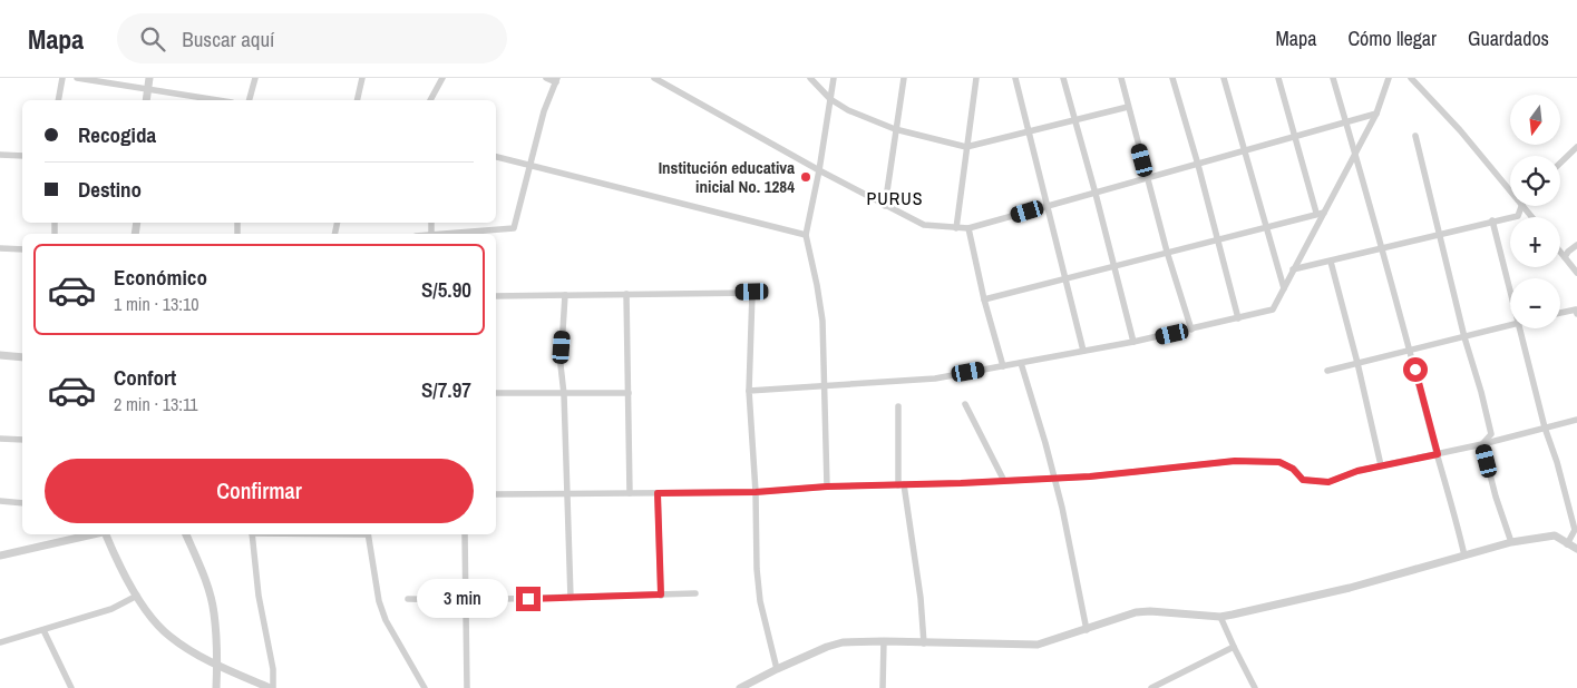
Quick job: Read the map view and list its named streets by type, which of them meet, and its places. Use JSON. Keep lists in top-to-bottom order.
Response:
{
  "districts": ["PURUS"],
  "places": ["Institución educativa inicial No. 1284"],
  "north": "bottom",
  "page": {
    "header": "Mapa",
    "search": "Buscar aquí",
    "nav": ["Mapa", "Cómo llegar", "Guardados"],
    "map_buttons": ["+", "−"],
    "banner": ["Recogida", "Destino"],
    "list": [
      {
        "name": "Económico",
        "note": "1 min · 13:10",
        "value": "S/5.90"
      },
      {
        "name": "Confort",
        "note": "2 min · 13:11",
        "value": "S/7.97"
      }
    ],
    "buttons": "Confirmar",
    "bubble": "3 min"
  }
}
